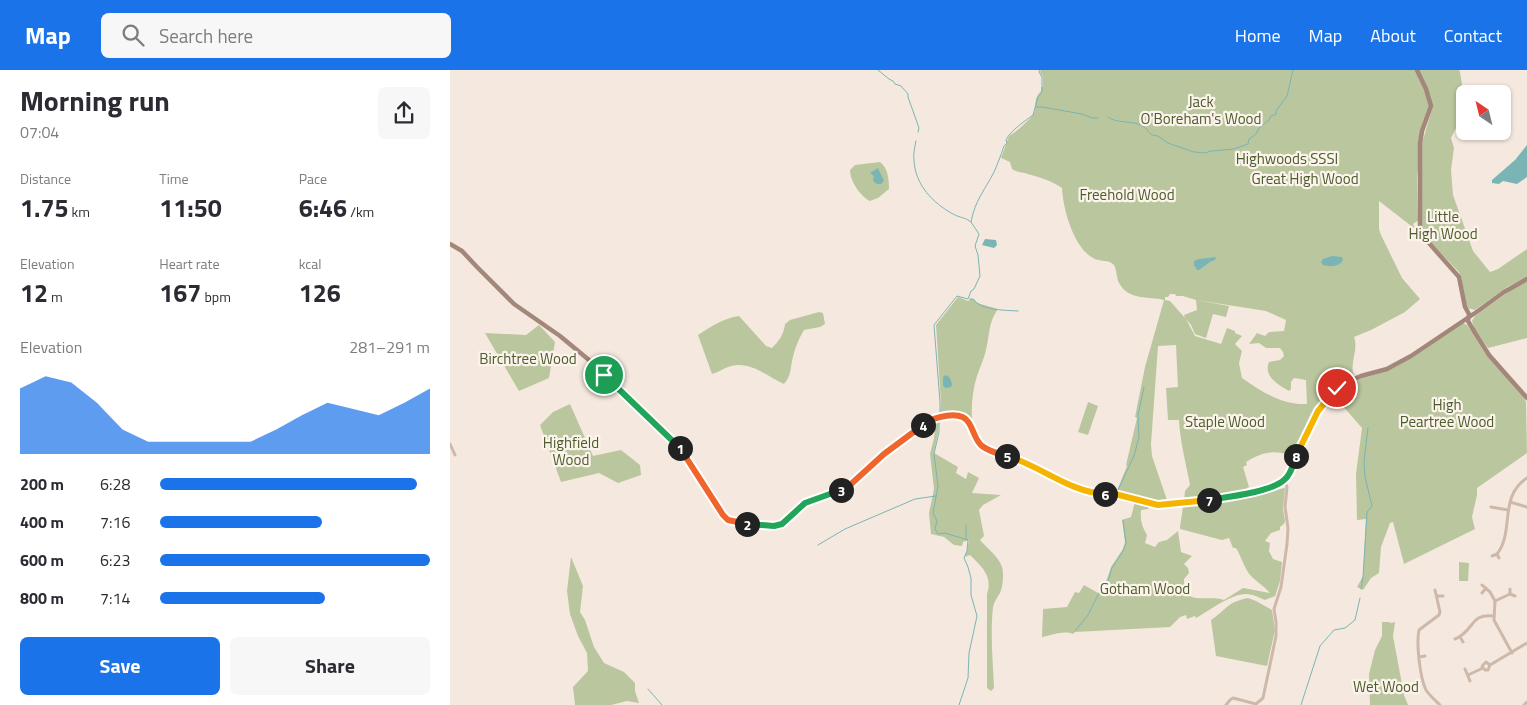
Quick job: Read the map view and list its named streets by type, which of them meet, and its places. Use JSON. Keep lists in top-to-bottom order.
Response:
{
  "parks": [
    "Jack O'Boreham's Wood",
    "Highwoods SSSI",
    "Great High Wood",
    "Freehold Wood",
    "Little High Wood",
    "Birchtree Wood",
    "High Peartree Wood",
    "Staple Wood",
    "Highfield Wood",
    "Gotham Wood",
    "Wet Wood"
  ],
  "north": "top left",
  "page": {
    "header": "Map",
    "search": "Search here",
    "nav": [
      "Home",
      "Map",
      "About",
      "Contact"
    ],
    "heading": ["Morning run", "07:04"],
    "stats": [
      ["Distance", "1.75 km"],
      ["Time", "11:50"],
      ["Pace", "6:46 /km"],
      ["Elevation", "12 m"],
      ["Heart rate", "167 bpm"],
      ["kcal", "126"]
    ],
    "chart": ["Elevation", "281–291 m"],
    "pins": [
      "4",
      "1",
      "5",
      "8",
      "3",
      "6",
      "7",
      "2"
    ],
    "list": [
      {
        "name": "200 m",
        "note": "6:28"
      },
      {
        "name": "400 m",
        "note": "7:16"
      },
      {
        "name": "600 m",
        "note": "6:23"
      },
      {
        "name": "800 m",
        "note": "7:14"
      }
    ],
    "buttons": ["Save", "Share"]
  }
}
